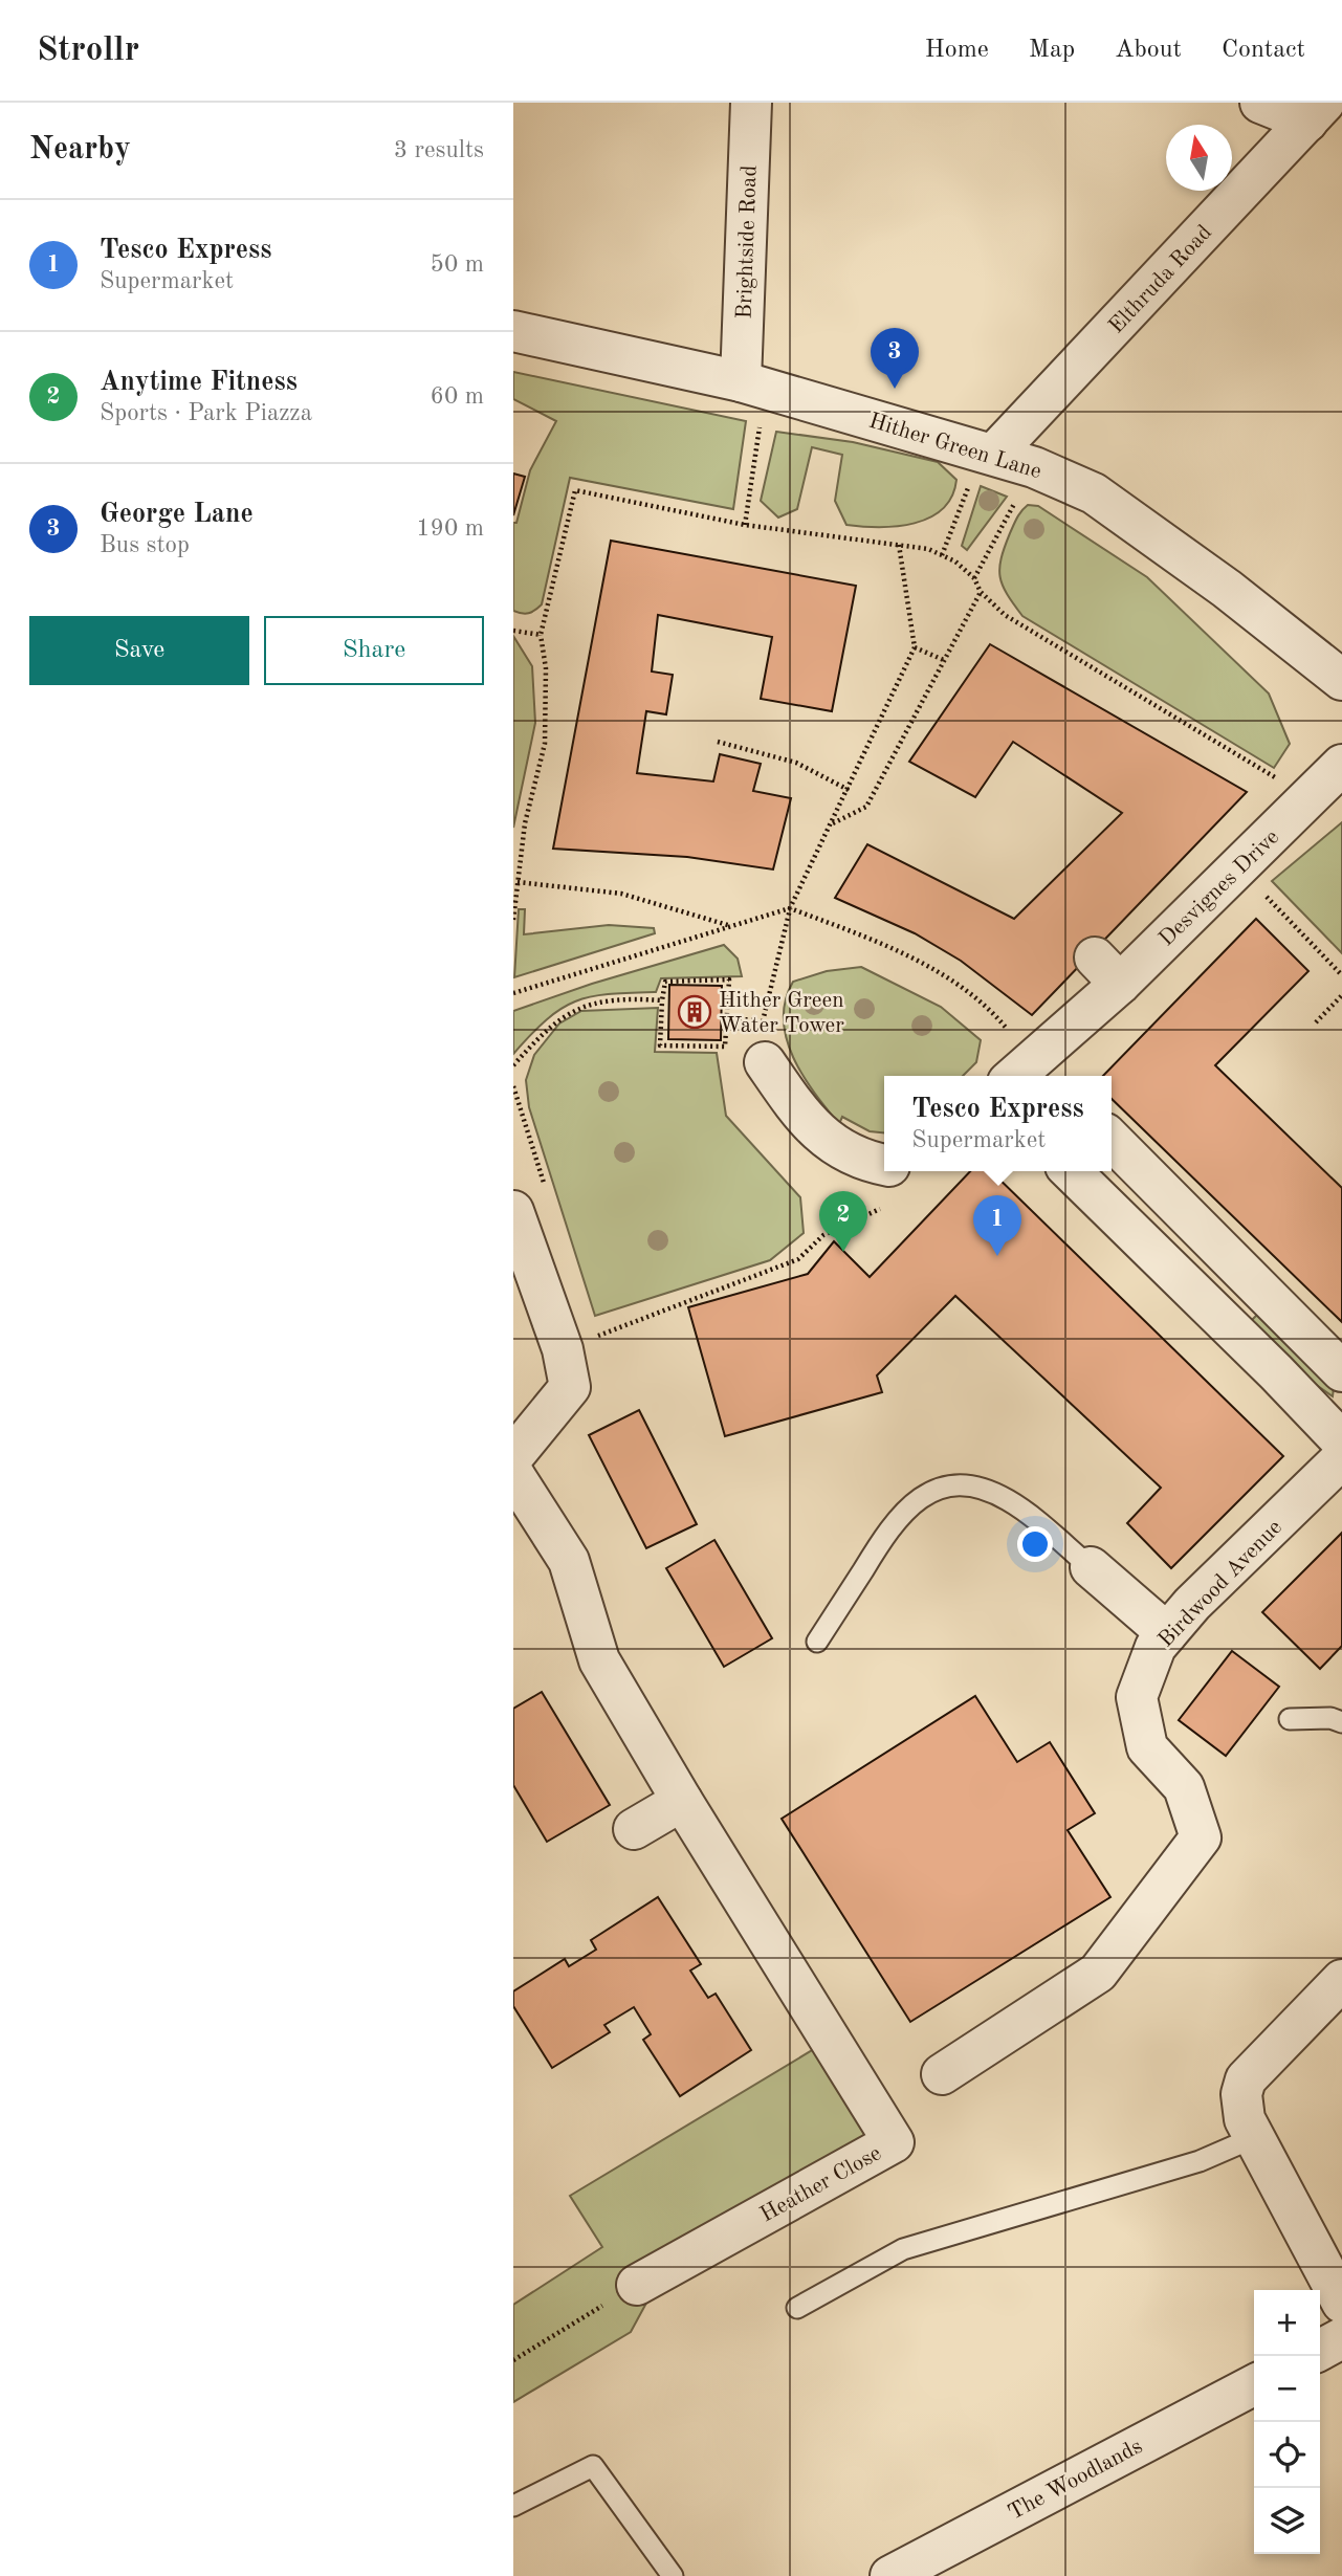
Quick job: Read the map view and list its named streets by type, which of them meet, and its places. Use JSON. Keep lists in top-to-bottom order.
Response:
{
  "streets": {
    "street": [
      "Brightside Road",
      "Elthruda Road",
      "Hither Green Lane",
      "Desvignes Drive",
      "Birdwood Avenue",
      "Heather Close",
      "The Woodlands"
    ]
  },
  "crossings": [
    ["Brightside Road", "Hither Green Lane"],
    ["Elthruda Road", "Hither Green Lane"]
  ],
  "places": {
    "building": ["Hither Green Water Tower"]
  },
  "north": "top",
  "page": {
    "header": "Strollr",
    "nav": [
      "Home",
      "Map",
      "About",
      "Contact"
    ],
    "heading": ["Nearby", "3 results"],
    "list": [
      {
        "mark": "1",
        "name": "Tesco Express",
        "note": "Supermarket",
        "value": "50 m"
      },
      {
        "mark": "2",
        "name": "Anytime Fitness",
        "note": "Sports · Park Piazza",
        "value": "60 m"
      },
      {
        "mark": "3",
        "name": "George Lane",
        "note": "Bus stop",
        "value": "190 m"
      }
    ],
    "pins": ["3", "2", "1"],
    "buttons": ["Save", "Share"],
    "popup": ["Tesco Express", "Supermarket"],
    "map_buttons": ["+", "−"]
  }
}
